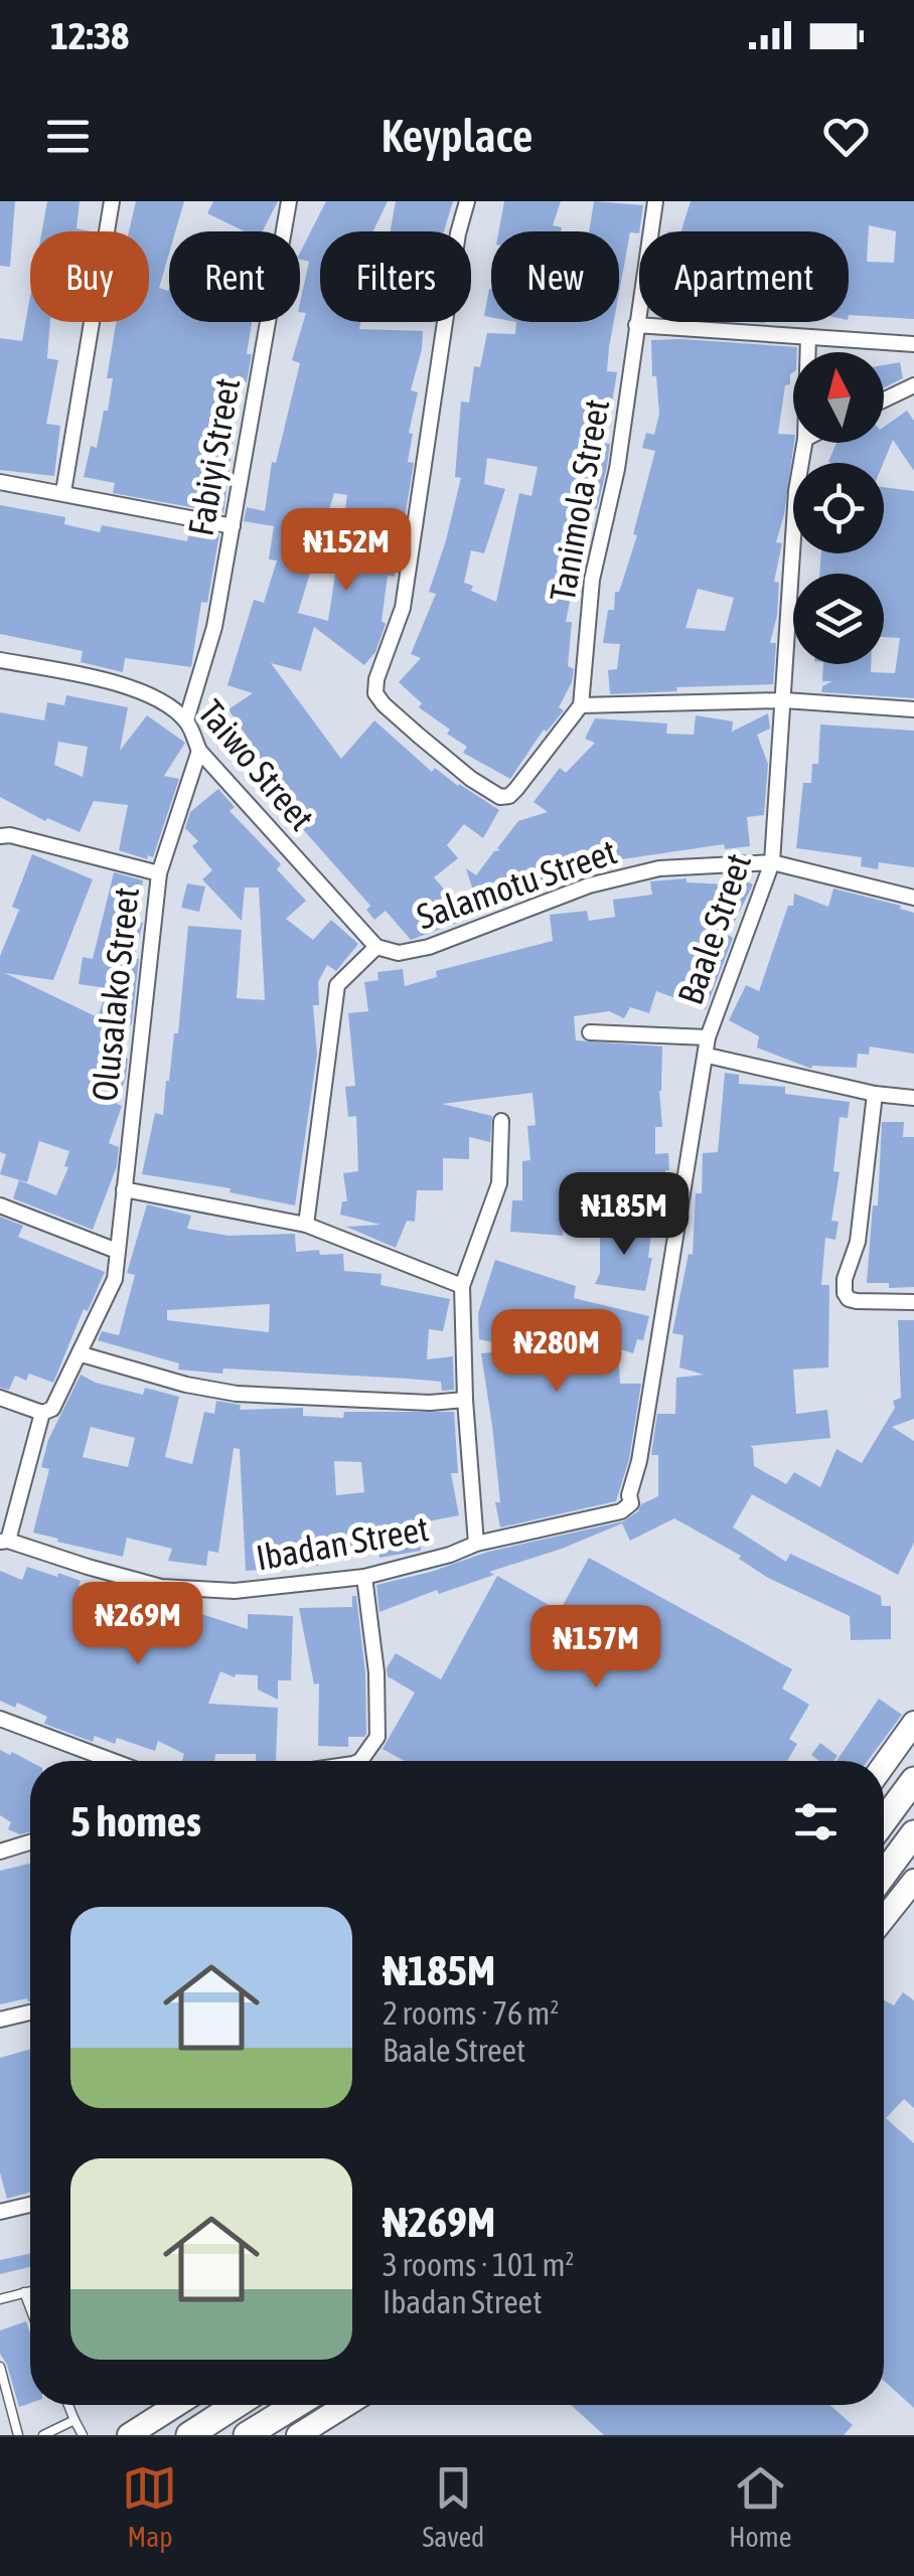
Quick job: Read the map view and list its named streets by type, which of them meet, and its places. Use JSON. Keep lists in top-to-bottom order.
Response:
{
  "streets": {
    "street": [
      "Fabiyi Street",
      "Tanimola Street",
      "Taiwo Street",
      "Salamotu Street",
      "Baale Street",
      "Olusalako Street",
      "Ibadan Street"
    ]
  },
  "crossings": [
    ["Fabiyi Street", "Taiwo Street"],
    ["Taiwo Street", "Salamotu Street"],
    ["Taiwo Street", "Olusalako Street"],
    ["Salamotu Street", "Baale Street"],
    ["Baale Street", "Ibadan Street"]
  ],
  "north": "top",
  "page": {
    "status": "12:38",
    "header": "Keyplace",
    "chip": [
      "Buy",
      "Rent",
      "Filters",
      "New",
      "Apartment"
    ],
    "price": [
      "₦152M",
      "₦185M",
      "₦280M",
      "₦269M",
      "₦157M"
    ],
    "heading": "5 homes",
    "list": [
      {
        "name": "₦185M",
        "note": "2 rooms · 76 m² · Baale Street"
      },
      {
        "name": "₦269M",
        "note": "3 rooms · 101 m² · Ibadan Street"
      }
    ],
    "tabs": ["Map", "Saved", "Home"]
  }
}
